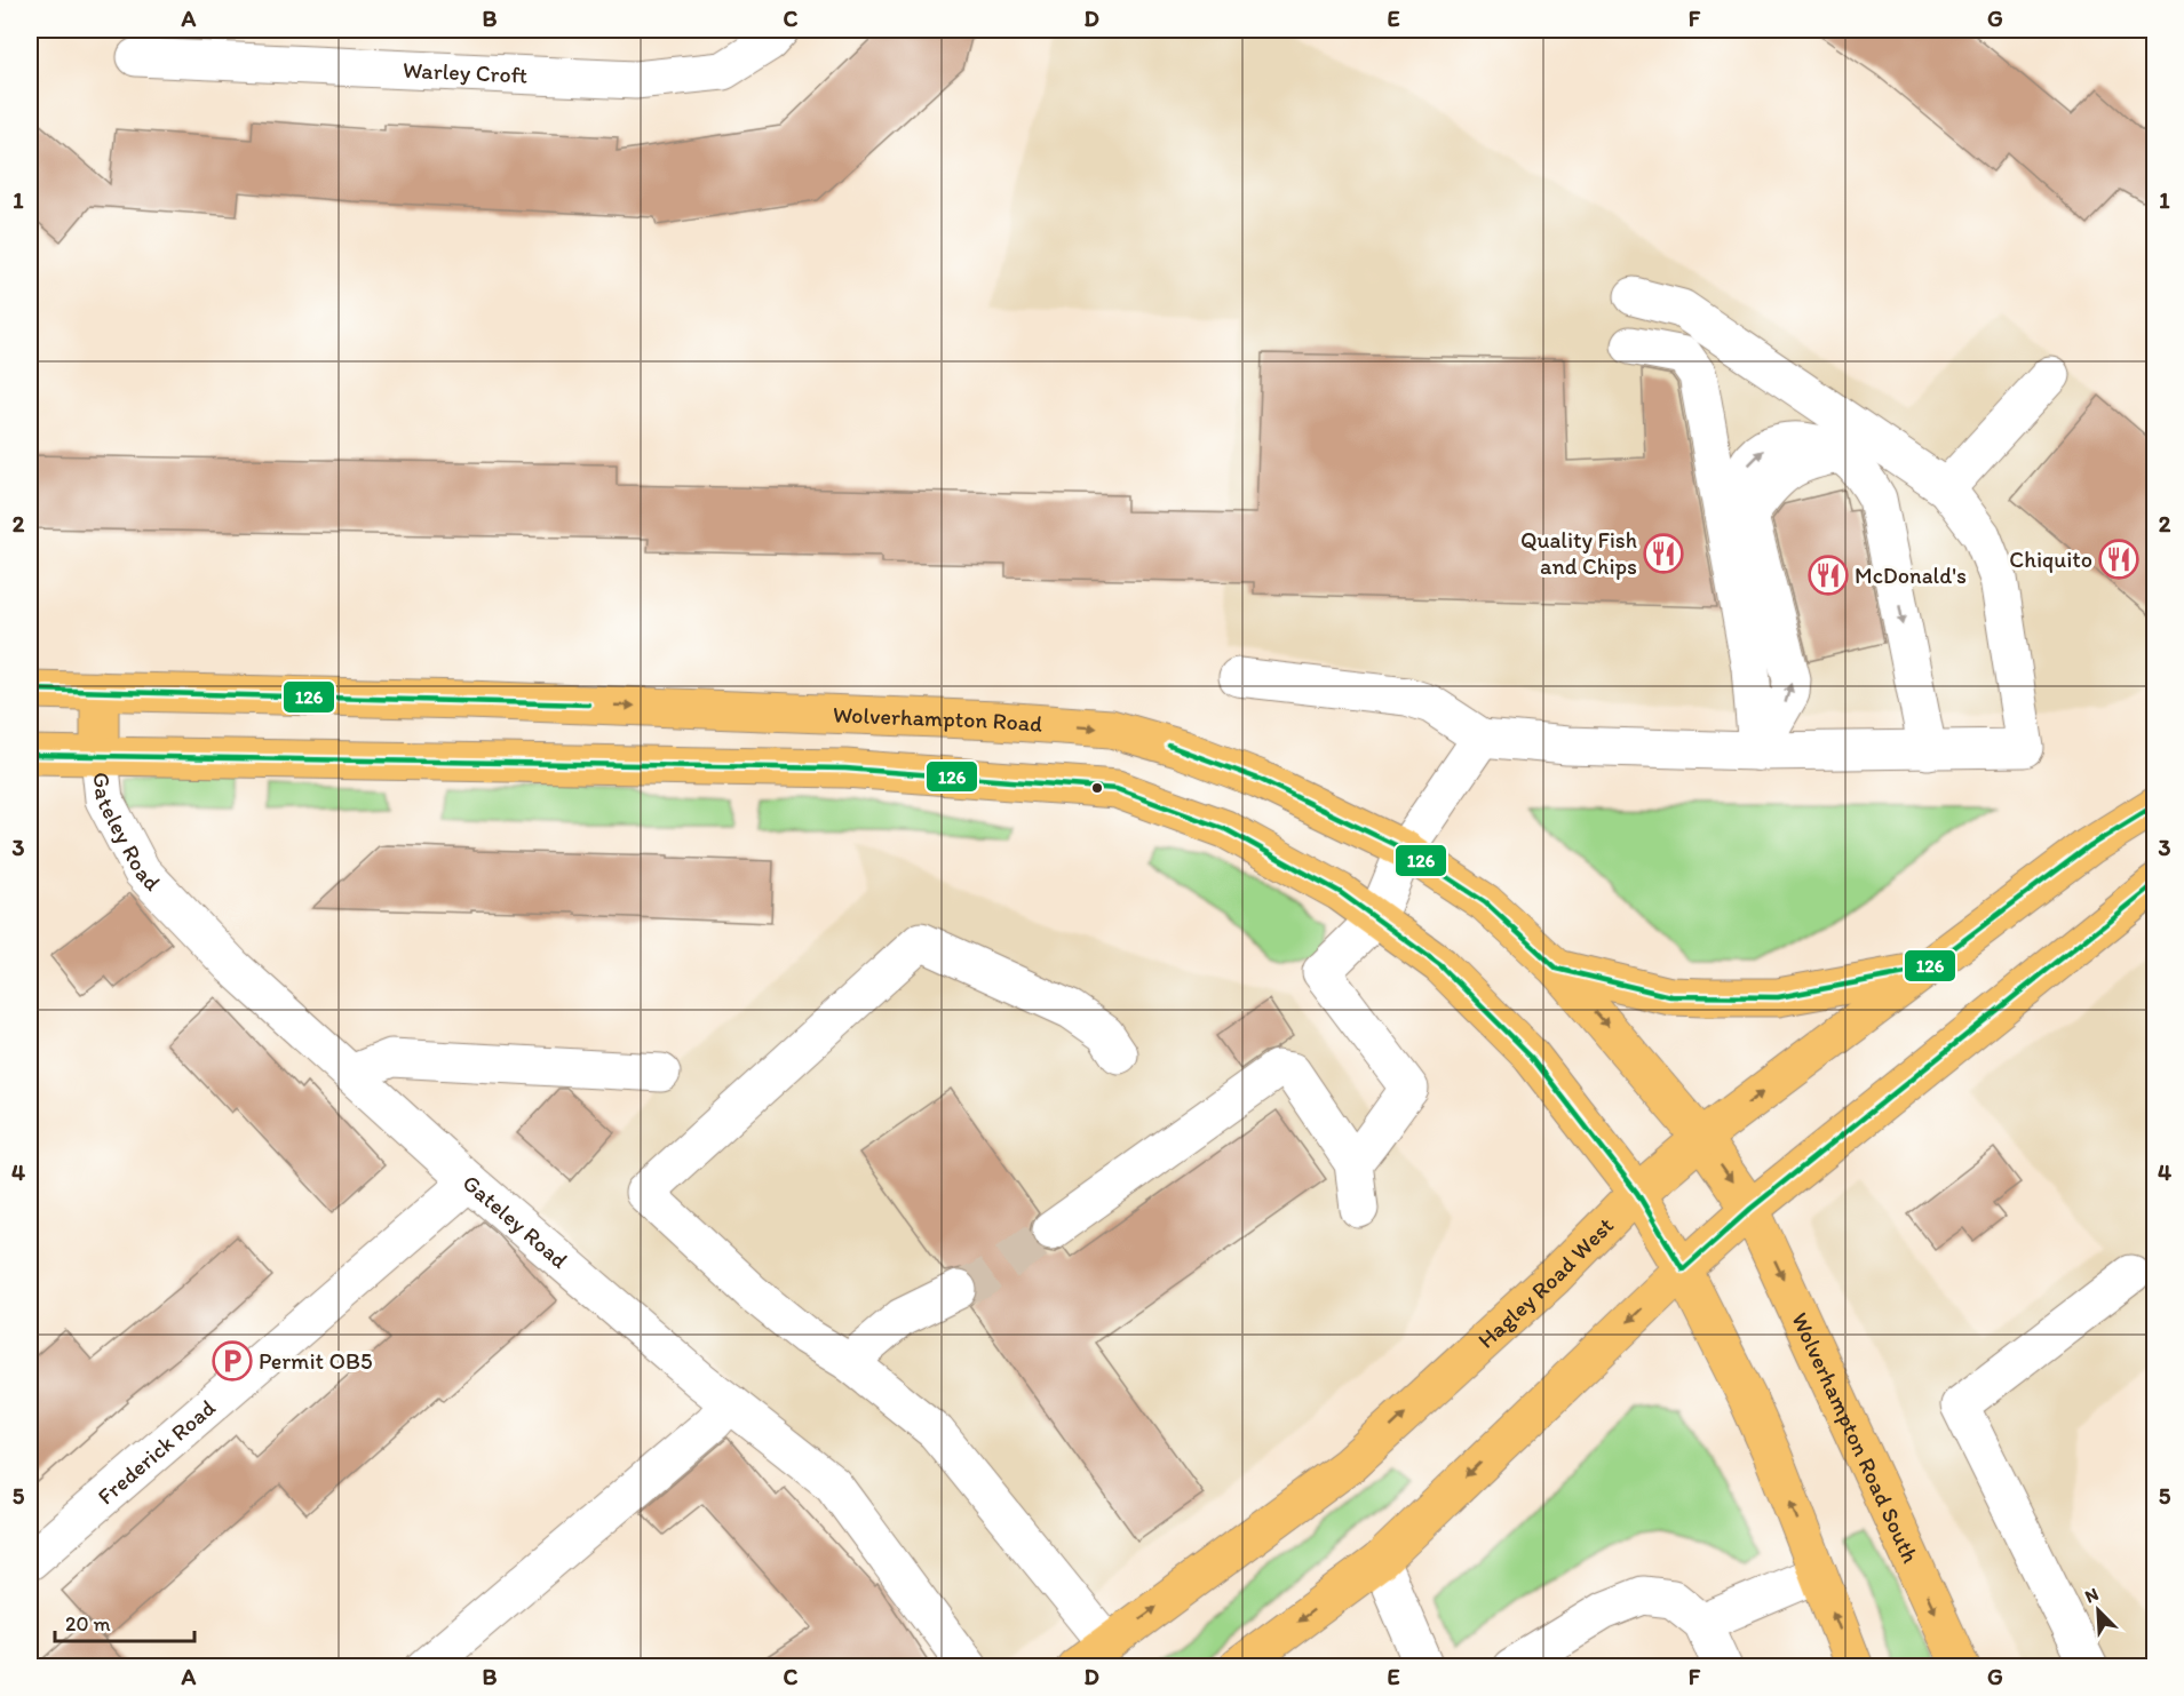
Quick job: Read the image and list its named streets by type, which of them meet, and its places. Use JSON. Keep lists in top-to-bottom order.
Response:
{
  "streets": {
    "main road": ["Wolverhampton Road", "Hagley Road West", "Wolverhampton Road South"],
    "street": ["Warley Croft", "Gateley Road", "Frederick Road"]
  },
  "crossings": [
    ["Wolverhampton Road", "Hagley Road West"],
    ["Wolverhampton Road", "Wolverhampton Road South"],
    ["Gateley Road", "Frederick Road"],
    ["Hagley Road West", "Wolverhampton Road South"]
  ],
  "places": {
    "restaurant": ["Quality Fish and Chips", "Chiquito", "McDonald's"],
    "parking": ["Permit OB5"]
  },
  "lines": ["transit line 126"],
  "scale_bar": "20 m",
  "north": "top left",
  "grid": {
    "columns": [
      "A",
      "B",
      "C",
      "D",
      "E",
      "F",
      "G"
    ],
    "rows": [
      "1",
      "2",
      "3",
      "4",
      "5"
    ]
  }
}
